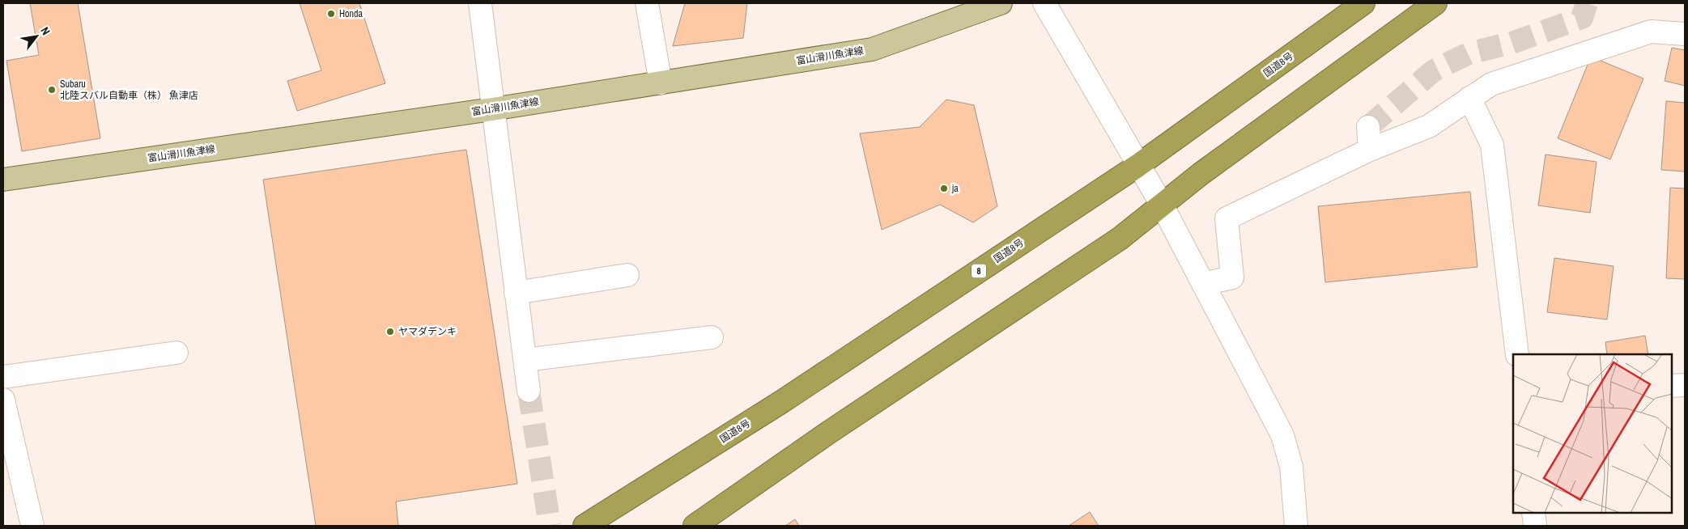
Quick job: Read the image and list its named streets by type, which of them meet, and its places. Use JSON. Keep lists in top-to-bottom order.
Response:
{
  "streets": {
    "highway": ["国道8号", "8"],
    "main road": ["富山滑川魚津線"]
  },
  "places": [
    "Honda",
    "Subaru 北陸スバル自動車（株） 魚津店",
    "ja",
    "ヤマダデンキ"
  ],
  "north": "top right"
}
